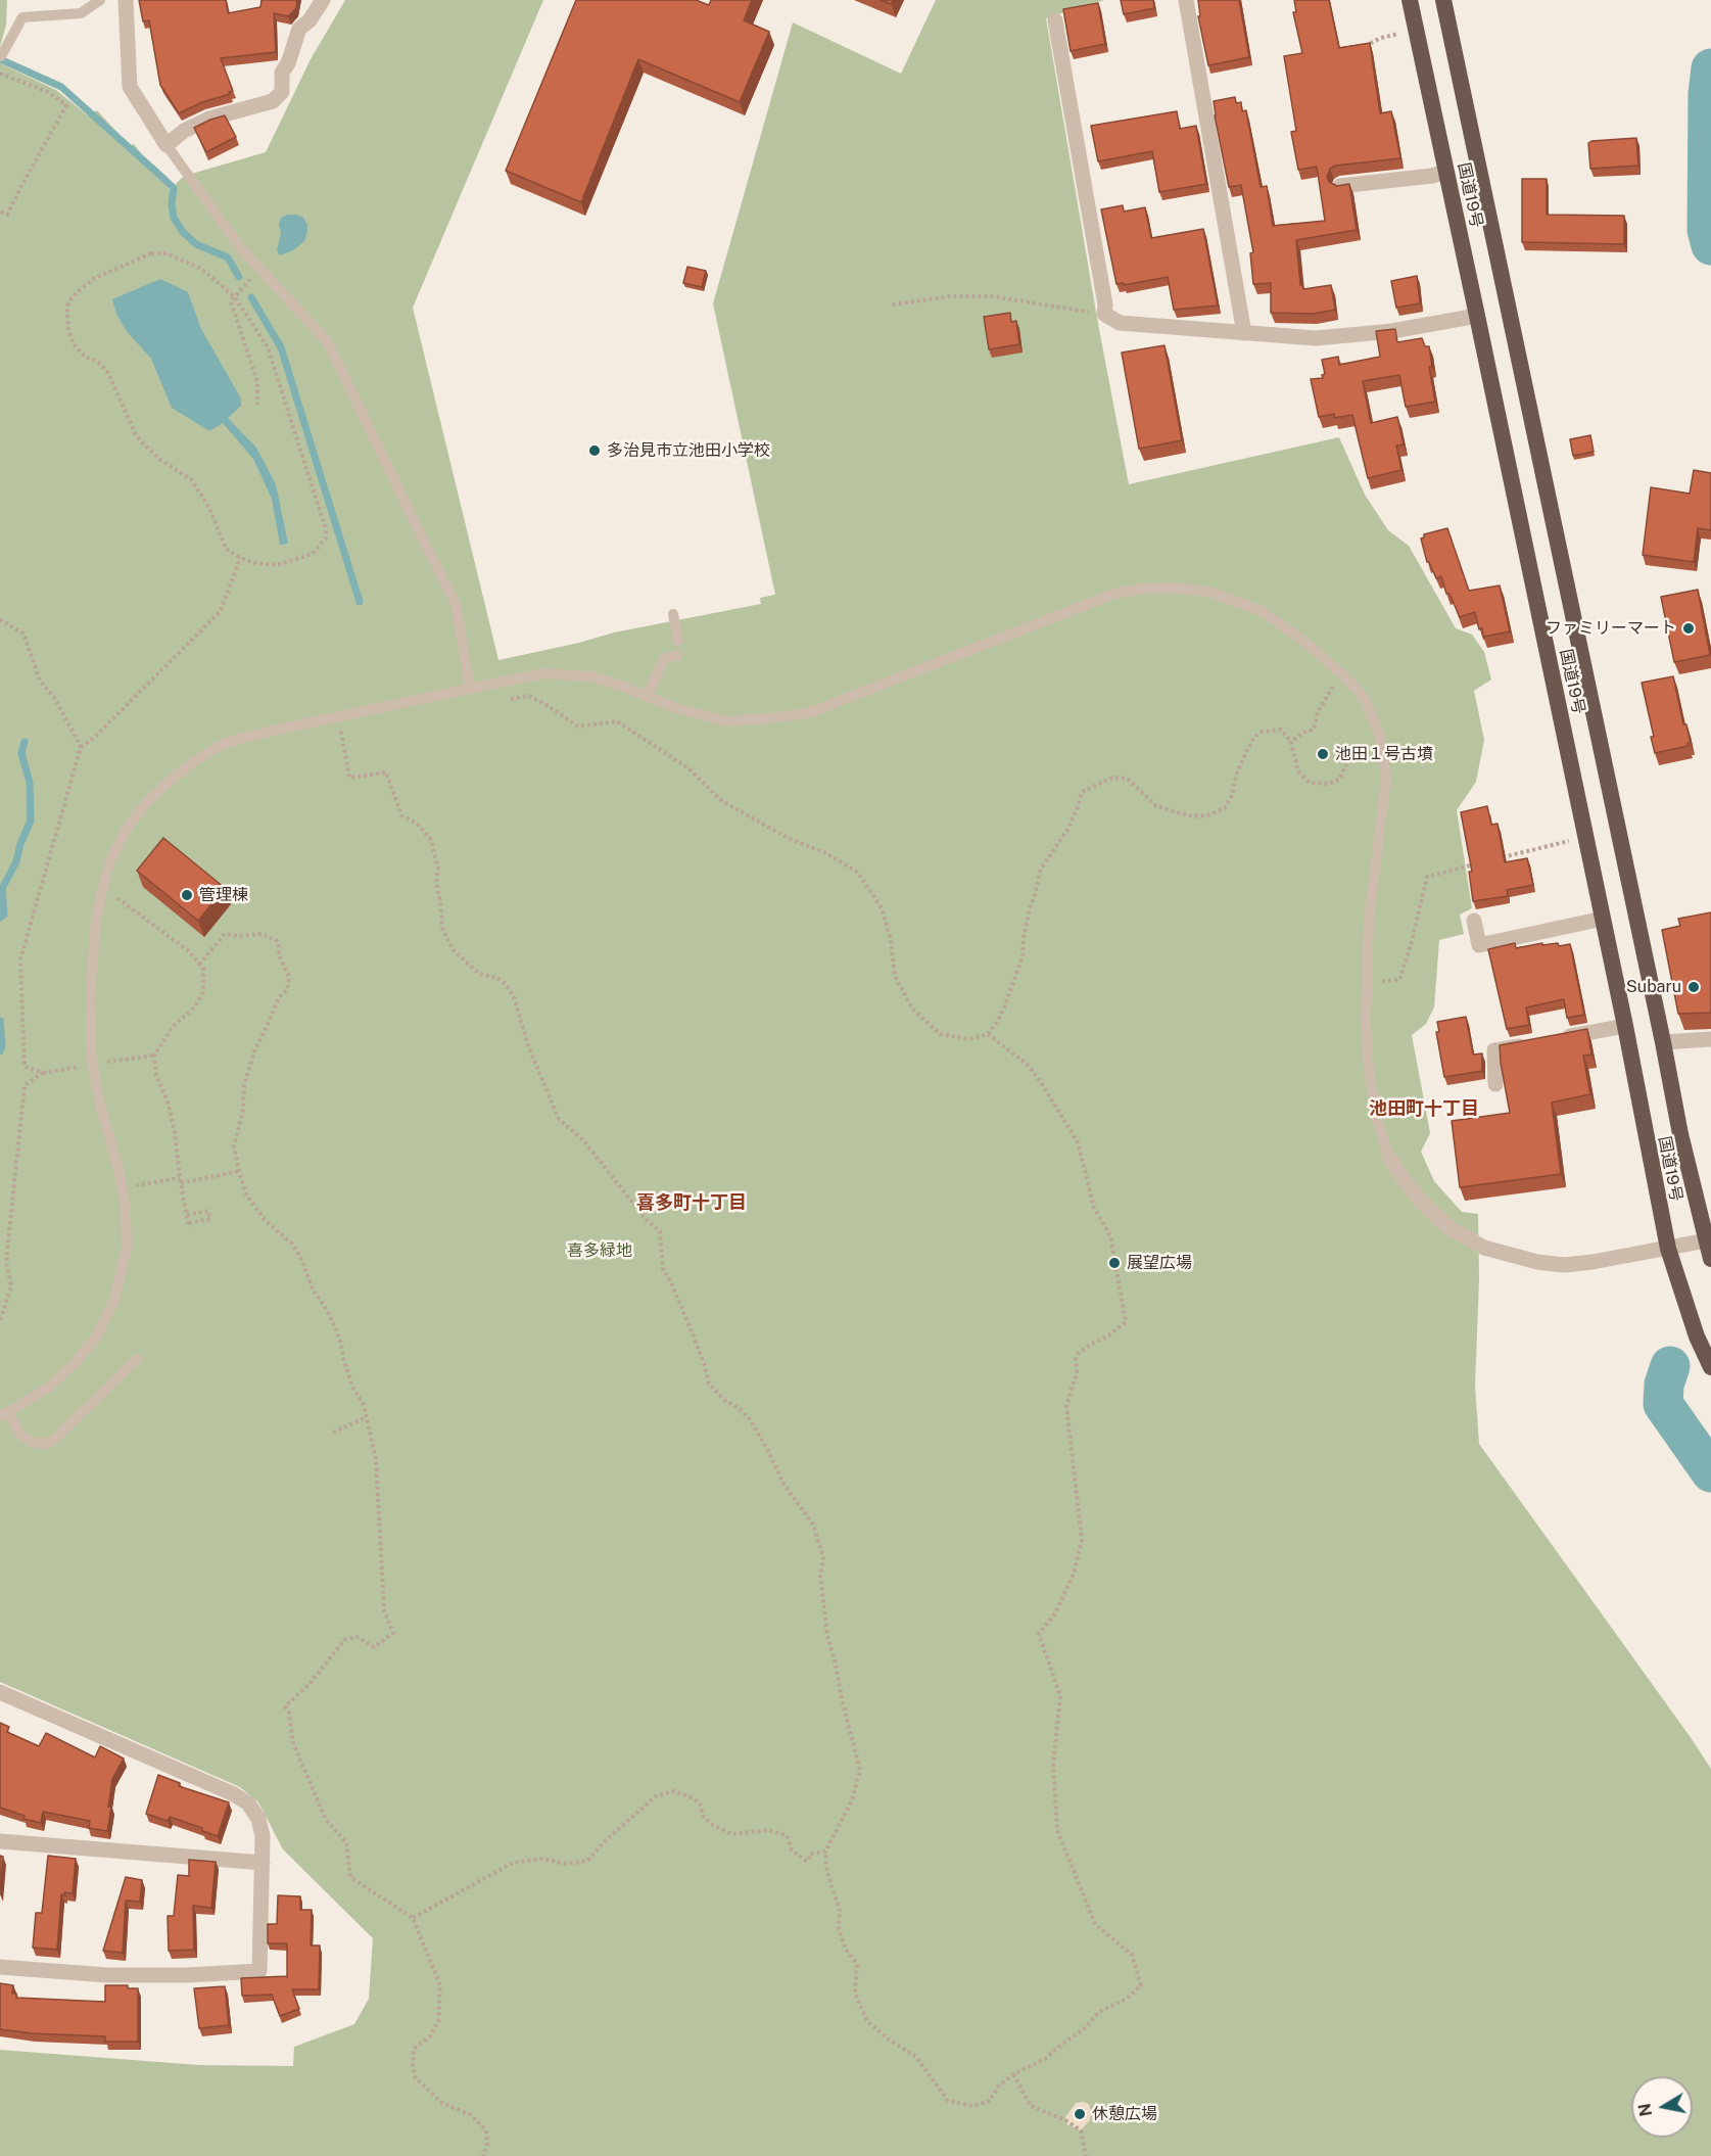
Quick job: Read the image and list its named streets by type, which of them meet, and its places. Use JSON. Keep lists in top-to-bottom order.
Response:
{
  "streets": {
    "highway": ["国道19号"]
  },
  "districts": ["池田町十丁目", "喜多町十丁目"],
  "parks": ["喜多緑地"],
  "places": [
    "多治見市立池田小学校",
    "ファミリーマート",
    "池田１号古墳",
    "管理棟",
    "Subaru",
    "展望広場",
    "休憩広場"
  ],
  "north": "left"
}
